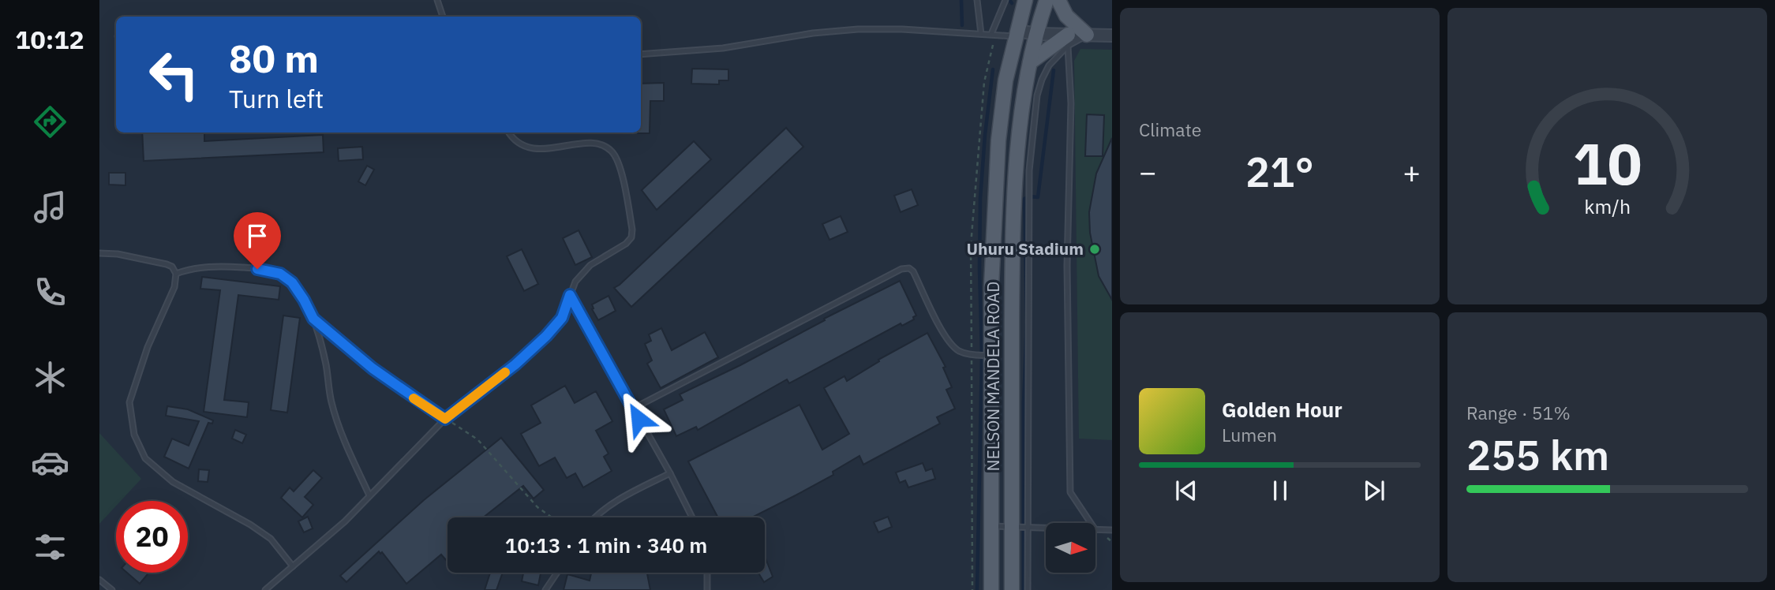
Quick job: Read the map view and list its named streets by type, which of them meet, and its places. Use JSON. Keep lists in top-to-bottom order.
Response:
{
  "streets": {
    "main road": ["NELSON MANDELA ROAD"]
  },
  "places": ["Uhuru Stadium"],
  "north": "right",
  "page": {
    "tabs": "10:12",
    "tile": [
      "Climate",
      ["Range · 51%", "255 km"]
    ],
    "turn": ["80 m", "Turn left"],
    "heat": ["−", "21°", "+"],
    "song": ["Golden Hour", "Lumen"],
    "limit": "20",
    "trip": "10:13 · 1 min · 340 m",
    "gauge": ["10", "km/h"]
  }
}
